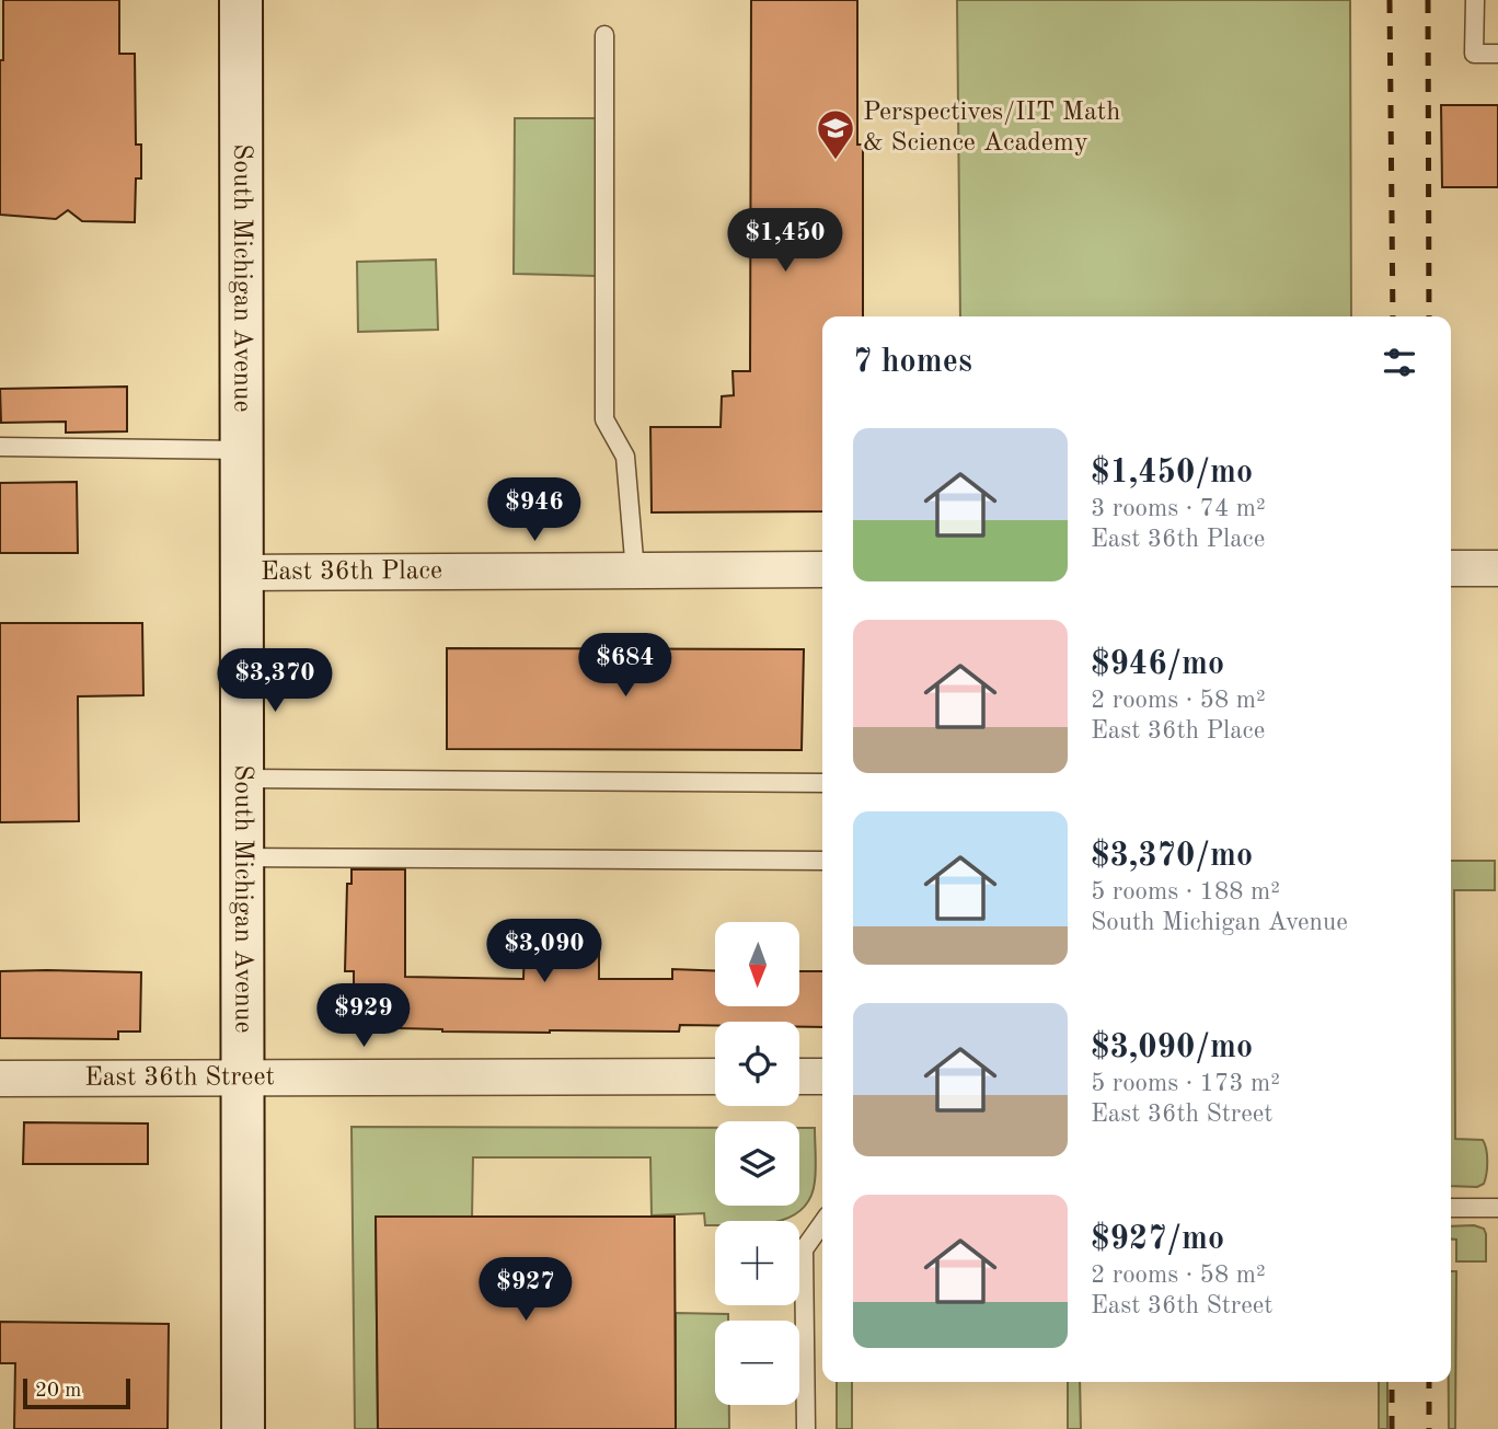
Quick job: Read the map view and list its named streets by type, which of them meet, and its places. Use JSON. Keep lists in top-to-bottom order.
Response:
{
  "streets": {
    "street": ["South Michigan Avenue", "East 36th Place", "East 36th Street"]
  },
  "crossings": [
    ["South Michigan Avenue", "East 36th Place"],
    ["South Michigan Avenue", "East 36th Street"]
  ],
  "places": {
    "school or university": ["Perspectives/IIT Math & Science Academy"]
  },
  "scale_bar": "20 m",
  "north": "bottom",
  "page": {
    "price": [
      "$1,450",
      "$946",
      "$684",
      "$3,370",
      "$3,090",
      "$929",
      "$927"
    ],
    "heading": "7 homes",
    "list": [
      {
        "name": "$1,450/mo",
        "note": "3 rooms · 74 m² · East 36th Place"
      },
      {
        "name": "$946/mo",
        "note": "2 rooms · 58 m² · East 36th Place"
      },
      {
        "name": "$3,370/mo",
        "note": "5 rooms · 188 m² · South Michigan Avenue"
      },
      {
        "name": "$3,090/mo",
        "note": "5 rooms · 173 m² · East 36th Street"
      },
      {
        "name": "$927/mo",
        "note": "2 rooms · 58 m² · East 36th Street"
      }
    ],
    "map_buttons": ["+", "−"],
    "scale": "20 m"
  }
}
